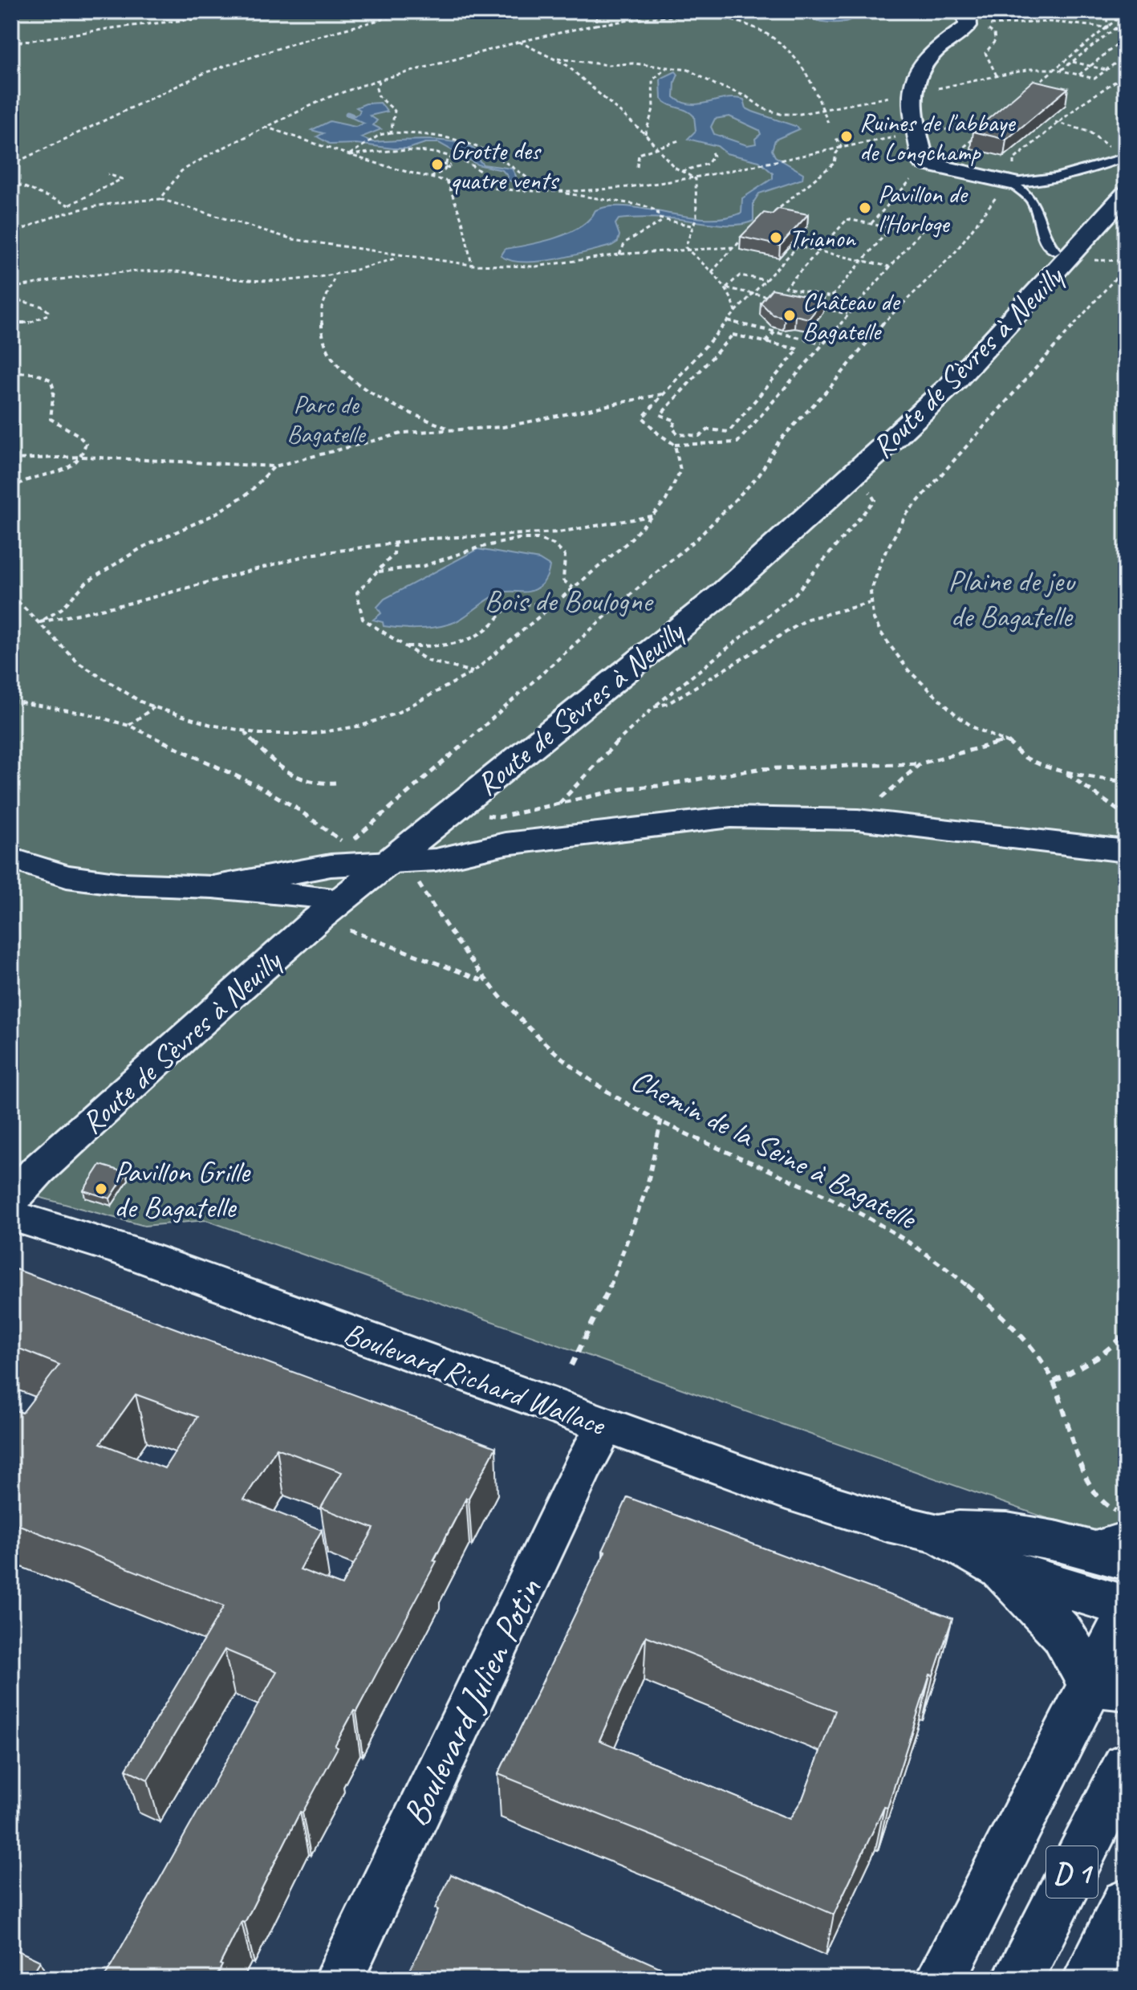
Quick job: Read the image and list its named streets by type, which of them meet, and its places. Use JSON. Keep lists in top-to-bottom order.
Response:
{
  "streets": {
    "street": [
      "Route de Sèvres à Neuilly",
      "Boulevard Richard Wallace",
      "Boulevard Julien Potin",
      "D 1"
    ],
    "path": ["Chemin de la Seine à Bagatelle"]
  },
  "crossings": [
    ["Route de Sèvres à Neuilly", "Chemin de la Seine à Bagatelle"],
    ["Boulevard Richard Wallace", "Boulevard Julien Potin"]
  ],
  "parks": ["Parc de Bagatelle", "Plaine de jeu de Bagatelle", "Bois de Boulogne"],
  "places": [
    "Ruines de l'abbaye de Longchamp",
    "Grotte des quatre vents",
    "Pavillon de l'Horloge",
    "Trianon",
    "Château de Bagatelle",
    "Pavillon Grille de Bagatelle"
  ]
}
